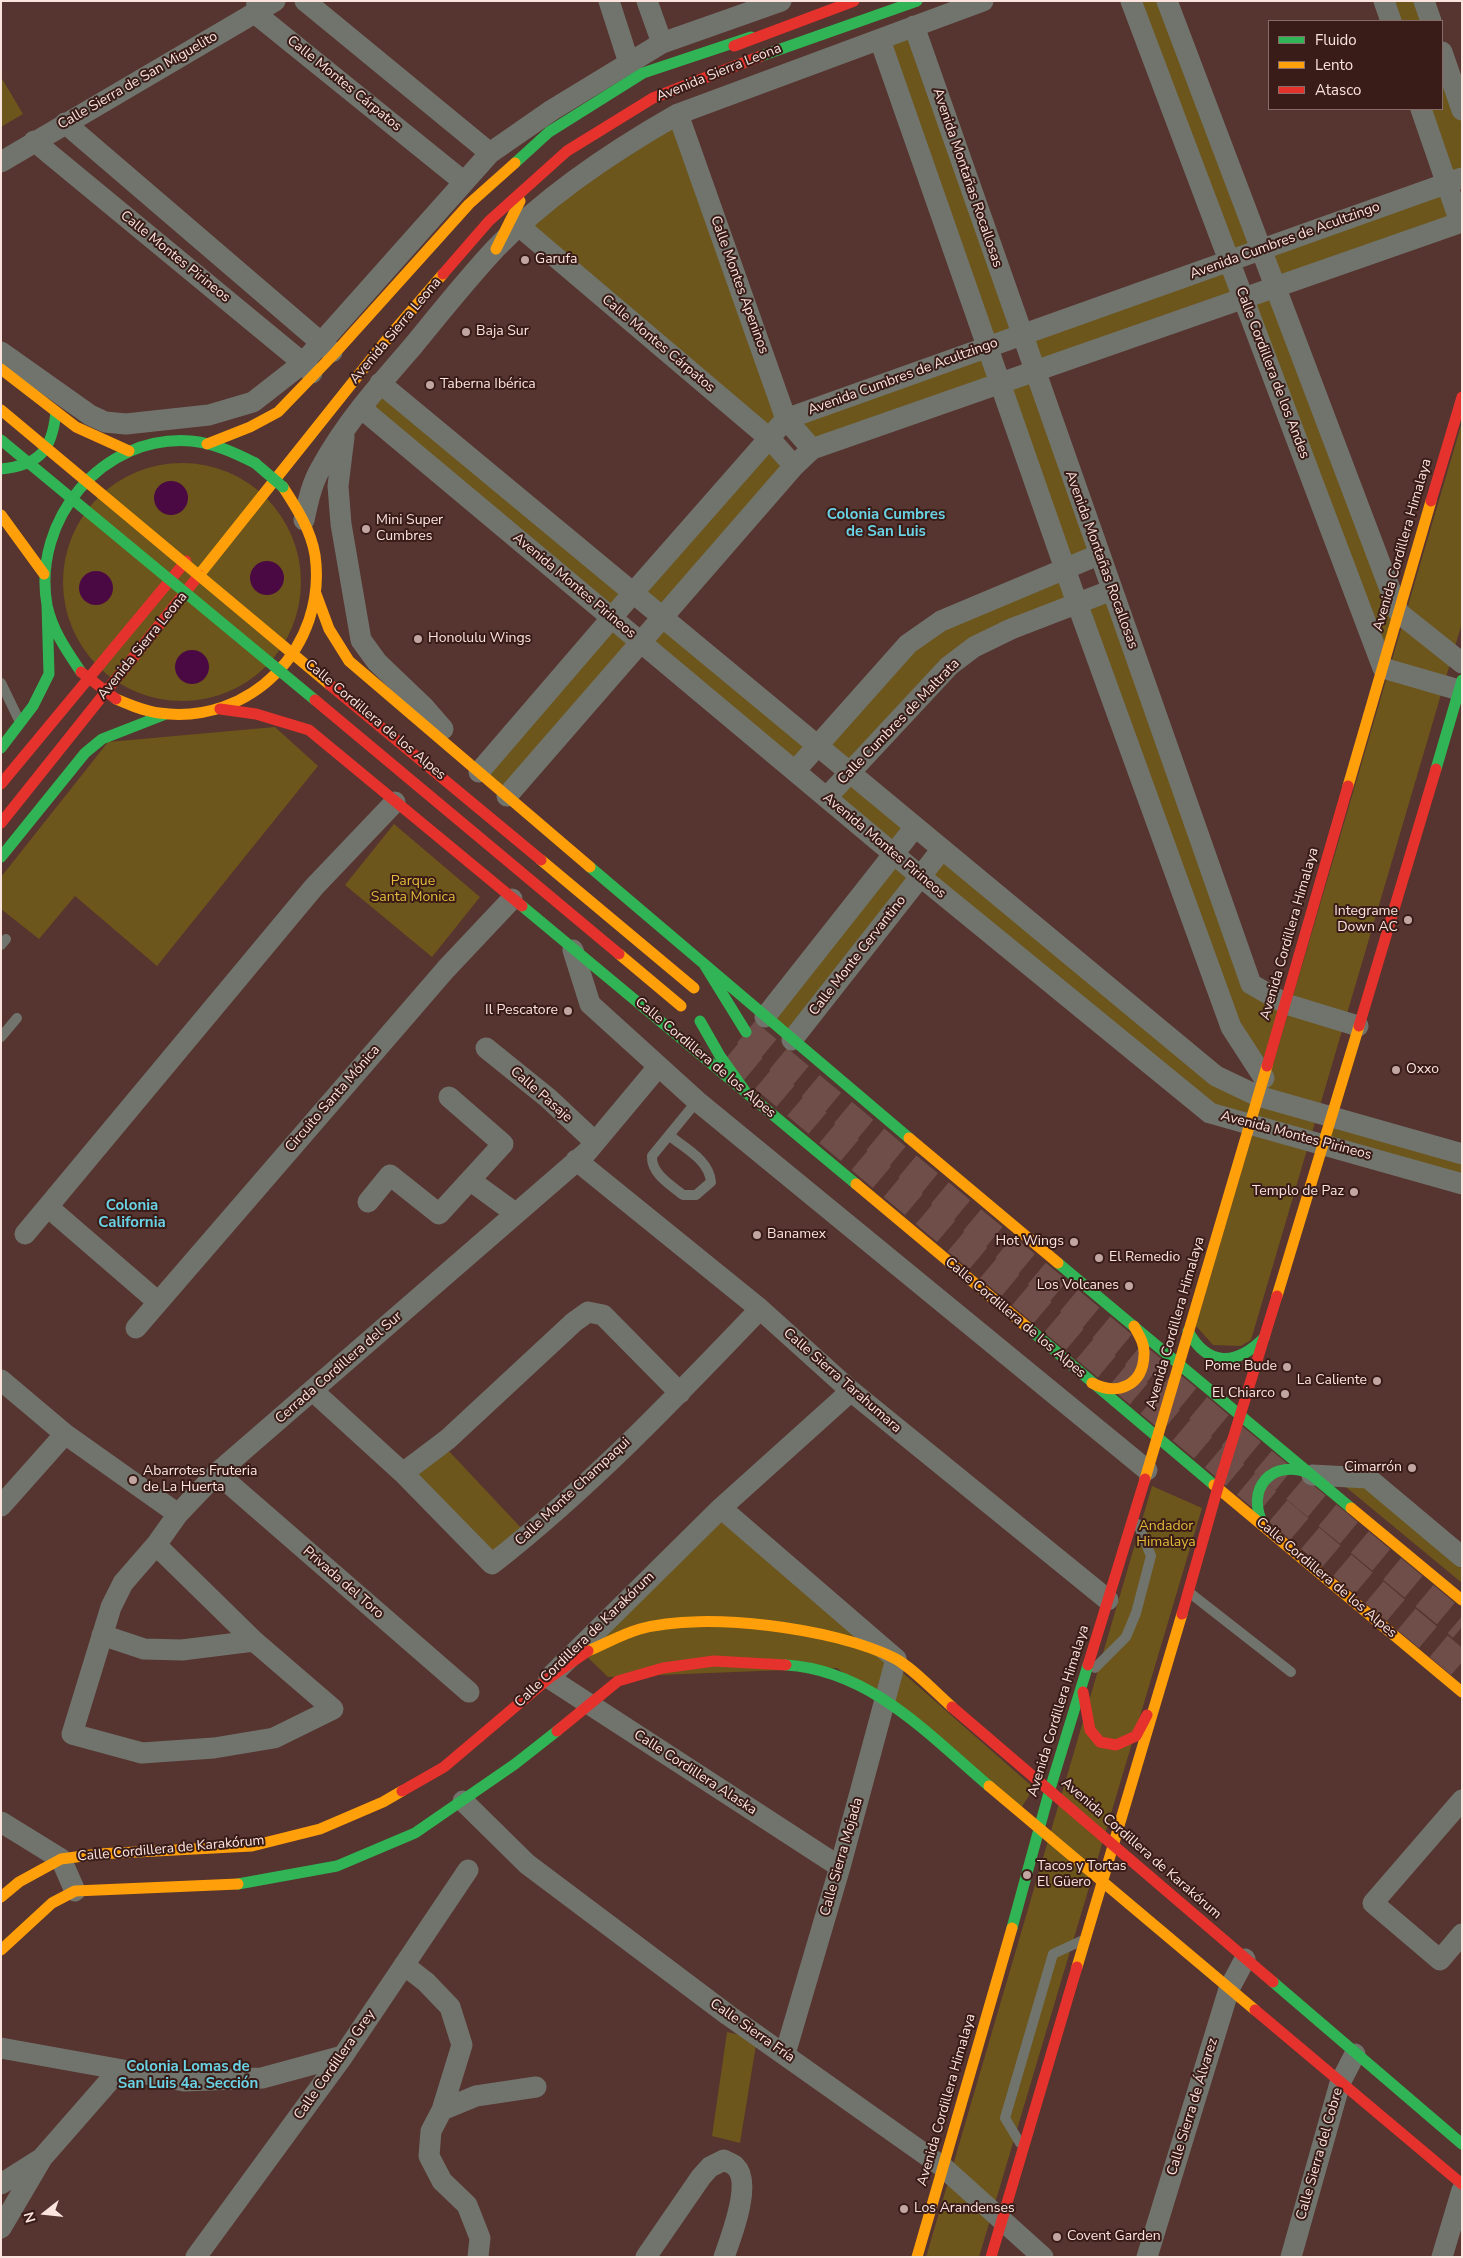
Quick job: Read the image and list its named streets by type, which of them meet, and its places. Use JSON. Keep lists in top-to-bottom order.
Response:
{
  "streets": {
    "main road": [
      "Avenida Sierra Leona",
      "Avenida Cordillera Himalaya",
      "Calle Cordillera de los Alpes",
      "Calle Cordillera de Karakórum",
      "Avenida Cordillera de Karakórum"
    ],
    "street": [
      "Calle Sierra de San Miguelito",
      "Calle Montes Cárpatos",
      "Avenida Montañas Rocallosas",
      "Avenida Cumbres de Acultzingo",
      "Calle Montes Pirineos",
      "Calle Montes Apeninos",
      "Calle Cordillera de los Andes",
      "Avenida Montes Pirineos",
      "Calle Cumbres de Maltrata",
      "Calle Monte Cervantino",
      "Calle Pasaje",
      "Circuito Santa Mónica",
      "Cerrada Cordillera del Sur",
      "Calle Sierra Tarahumara",
      "Calle Monte Champaqui",
      "Privada del Toro",
      "Calle Cordillera Alaska",
      "Calle Sierra Mojada",
      "Calle Sierra Fría",
      "Calle Cordillera Grey",
      "Calle Sierra de Álvarez",
      "Calle Sierra del Cobre"
    ]
  },
  "crossings": [
    ["Avenida Sierra Leona", "Calle Montes Cárpatos"],
    ["Avenida Sierra Leona", "Avenida Montañas Rocallosas"],
    ["Avenida Sierra Leona", "Calle Montes Apeninos"],
    ["Avenida Sierra Leona", "Avenida Montes Pirineos"],
    ["Avenida Sierra Leona", "Calle Cordillera de los Alpes"],
    ["Calle Sierra de San Miguelito", "Calle Montes Cárpatos"],
    ["Calle Sierra de San Miguelito", "Calle Montes Pirineos"],
    ["Avenida Montañas Rocallosas", "Avenida Cumbres de Acultzingo"],
    ["Avenida Montañas Rocallosas", "Avenida Cordillera Himalaya"],
    ["Avenida Montañas Rocallosas", "Calle Cumbres de Maltrata"],
    ["Avenida Cumbres de Acultzingo", "Calle Montes Apeninos"],
    ["Avenida Cumbres de Acultzingo", "Calle Cordillera de los Andes"],
    ["Calle Cordillera de los Andes", "Avenida Cordillera Himalaya"],
    ["Avenida Cordillera Himalaya", "Avenida Montes Pirineos"],
    ["Avenida Cordillera Himalaya", "Calle Cordillera de los Alpes"],
    ["Avenida Cordillera Himalaya", "Calle Sierra Tarahumara"],
    ["Avenida Cordillera Himalaya", "Avenida Cordillera de Karakórum"],
    ["Avenida Cordillera Himalaya", "Calle Sierra Fría"],
    ["Avenida Montes Pirineos", "Calle Cordillera de los Alpes"],
    ["Avenida Montes Pirineos", "Calle Cumbres de Maltrata"],
    ["Avenida Montes Pirineos", "Calle Monte Cervantino"],
    ["Calle Cordillera de los Alpes", "Calle Monte Cervantino"],
    ["Calle Cordillera de los Alpes", "Circuito Santa Mónica"],
    ["Calle Pasaje", "Cerrada Cordillera del Sur"],
    ["Cerrada Cordillera del Sur", "Calle Sierra Tarahumara"],
    ["Cerrada Cordillera del Sur", "Calle Monte Champaqui"],
    ["Cerrada Cordillera del Sur", "Privada del Toro"],
    ["Calle Sierra Tarahumara", "Calle Monte Champaqui"],
    ["Calle Sierra Tarahumara", "Calle Cordillera de Karakórum"],
    ["Calle Cordillera de Karakórum", "Calle Cordillera Alaska"],
    ["Calle Cordillera de Karakórum", "Avenida Cordillera de Karakórum"],
    ["Calle Cordillera Alaska", "Avenida Cordillera de Karakórum"],
    ["Calle Cordillera Alaska", "Calle Sierra Mojada"],
    ["Avenida Cordillera de Karakórum", "Calle Sierra Mojada"],
    ["Avenida Cordillera de Karakórum", "Calle Sierra de Álvarez"],
    ["Avenida Cordillera de Karakórum", "Calle Sierra del Cobre"],
    ["Calle Sierra Mojada", "Calle Sierra Fría"]
  ],
  "districts": ["Colonia Cumbres de San Luis", "Colonia California", "Colonia Lomas de San Luis 4a. Sección"],
  "parks": ["Parque Santa Monica", "Andador Himalaya"],
  "places": [
    "Garufa",
    "Baja Sur",
    "Taberna Ibérica",
    "Mini Super Cumbres",
    "Honolulu Wings",
    "Integrame Down AC",
    "Il Pescatore",
    "Oxxo",
    "Templo de Paz",
    "Banamex",
    "Hot Wings",
    "El Remedio",
    "Los Volcanes",
    "Pome Bude",
    "La Caliente",
    "El Chiarco",
    "Cimarrón",
    "Abarrotes Fruteria de La Huerta",
    "Tacos y Tortas El Güero",
    "Los Arandenses",
    "Covent Garden"
  ],
  "legend": ["Fluido", "Lento", "Atasco"],
  "north": "left"
}
